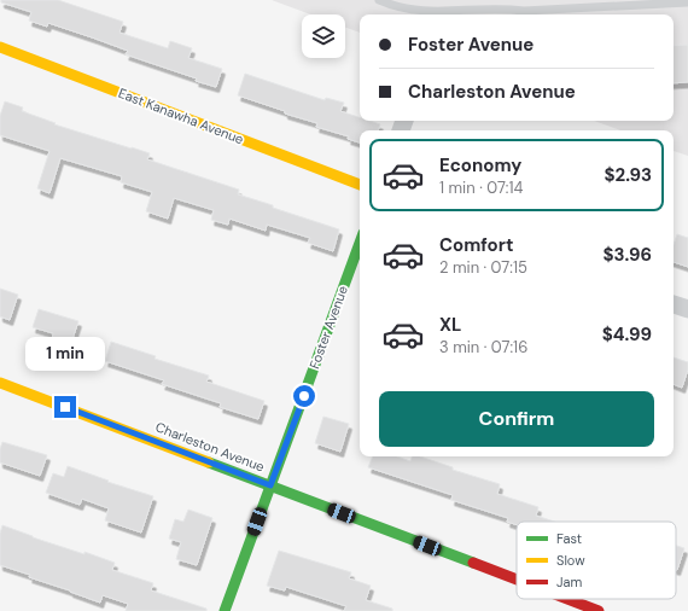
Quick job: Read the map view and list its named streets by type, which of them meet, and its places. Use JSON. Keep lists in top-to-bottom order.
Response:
{
  "streets": {
    "street": ["East Kanawha Avenue", "Foster Avenue", "Charleston Avenue"]
  },
  "crossings": [
    ["Foster Avenue", "Charleston Avenue"]
  ],
  "legend": ["Fast", "Slow", "Jam"],
  "page": {
    "banner": ["Foster Avenue", "Charleston Avenue"],
    "list": [
      {
        "name": "Economy",
        "note": "1 min · 07:14",
        "value": "$2.93"
      },
      {
        "name": "Comfort",
        "note": "2 min · 07:15",
        "value": "$3.96"
      },
      {
        "name": "XL",
        "note": "3 min · 07:16",
        "value": "$4.99"
      }
    ],
    "bubble": "1 min",
    "buttons": "Confirm"
  }
}
